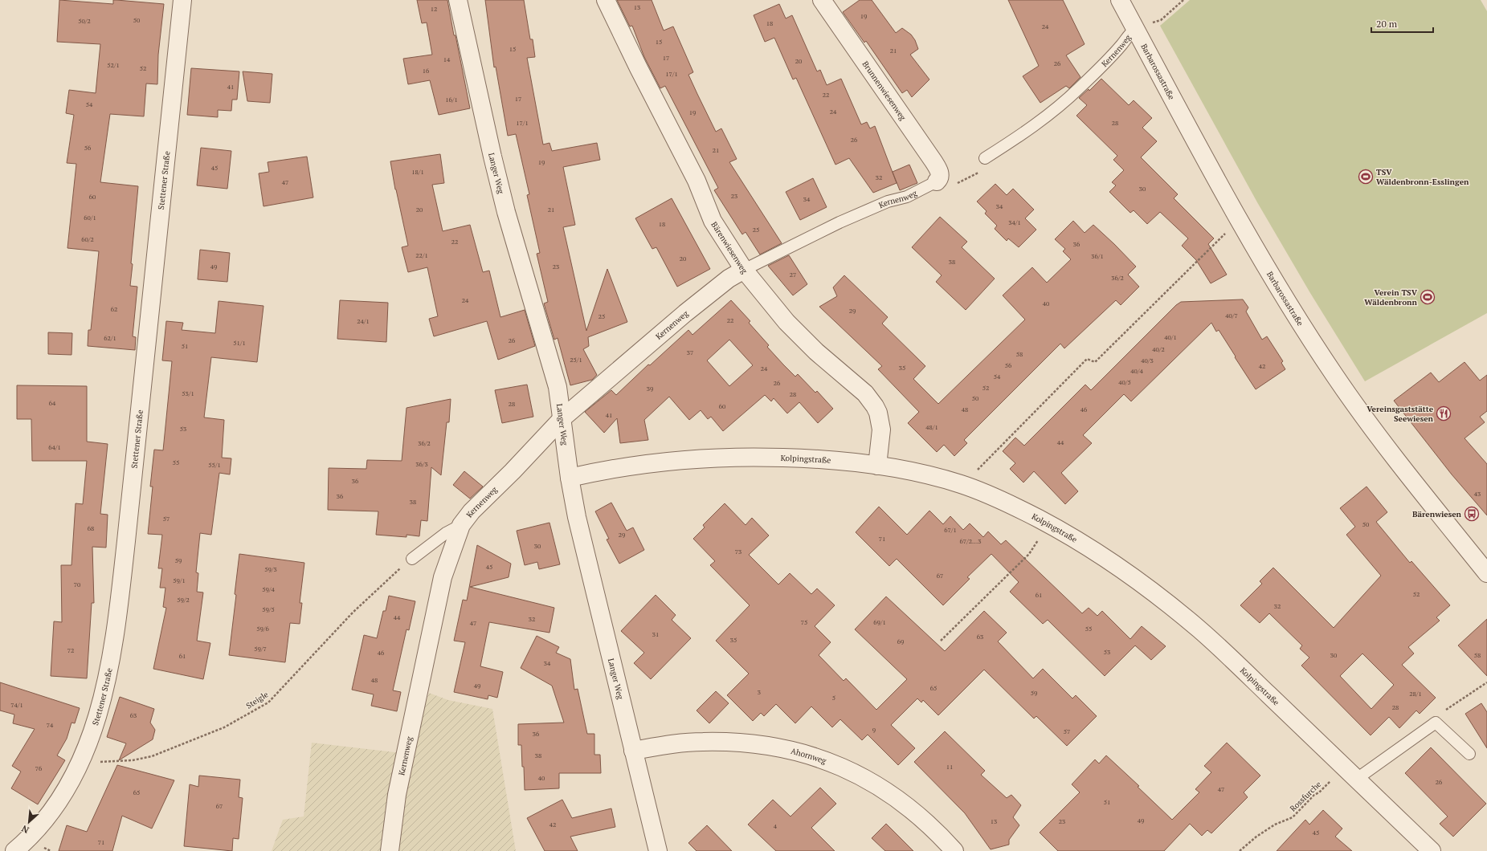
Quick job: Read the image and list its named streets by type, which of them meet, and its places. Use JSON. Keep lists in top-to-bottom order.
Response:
{
  "streets": {
    "street": [
      "Kernenweg",
      "Barbarossastraße",
      "Brunnenwiesenweg",
      "Langer Weg",
      "Stettener Straße",
      "Bärenwiesenweg",
      "Kolpingstraße",
      "Ahornweg"
    ],
    "path": ["Steigle", "Rossfurche"]
  },
  "crossings": [
    ["Kernenweg", "Barbarossastraße"],
    ["Kernenweg", "Brunnenwiesenweg"],
    ["Kernenweg", "Langer Weg"],
    ["Kernenweg", "Bärenwiesenweg"],
    ["Langer Weg", "Kolpingstraße"],
    ["Langer Weg", "Ahornweg"],
    ["Stettener Straße", "Steigle"],
    ["Bärenwiesenweg", "Kolpingstraße"],
    ["Kolpingstraße", "Rossfurche"]
  ],
  "places": {
    "sports": ["TSV Wäldenbronn-Esslingen", "Verein TSV Wäldenbronn"],
    "restaurant": ["Vereinsgaststätte Seewiesen"],
    "bus stop": ["Bärenwiesen"]
  },
  "house_numbers": [
    "13",
    "12",
    "19",
    "50",
    "50/2",
    "18",
    "24",
    "15",
    "15",
    "21",
    "17",
    "14",
    "20",
    "26",
    "52/1",
    "52",
    "16",
    "17/1",
    "41",
    "22",
    "17",
    "16/1",
    "54",
    "24",
    "19",
    "17/1",
    "28",
    "26",
    "56",
    "21",
    "19",
    "45",
    "18/1",
    "32",
    "47",
    "30",
    "23",
    "60",
    "34",
    "34",
    "20",
    "21",
    "60/1",
    "34/1",
    "18",
    "25",
    "60/2",
    "22",
    "36",
    "22/1",
    "36/1",
    "20",
    "38",
    "49",
    "23",
    "27",
    "36/2",
    "24",
    "40",
    "62",
    "29",
    "40/7",
    "25",
    "22",
    "24/1",
    "40/1",
    "62/1",
    "26",
    "51/1",
    "51",
    "40/2",
    "37",
    "58",
    "25/1",
    "40/3",
    "56",
    "42",
    "35",
    "24",
    "40/4",
    "54",
    "40/5",
    "26",
    "52",
    "39",
    "53/1",
    "28",
    "50",
    "64",
    "28",
    "60",
    "48",
    "46",
    "41",
    "48/1",
    "53",
    "44",
    "36/2",
    "64/1",
    "55",
    "36/3",
    "55/1",
    "36",
    "43",
    "36",
    "38",
    "57",
    "50",
    "68",
    "67/1",
    "29",
    "71",
    "67/2...3",
    "30",
    "73",
    "59",
    "45",
    "59/3",
    "67",
    "59/1",
    "70",
    "59/4",
    "52",
    "61",
    "59/2",
    "32",
    "59/5",
    "44",
    "32",
    "75",
    "69/1",
    "47",
    "59/6",
    "55",
    "31",
    "63",
    "35",
    "69",
    "59/7",
    "72",
    "53",
    "46",
    "30",
    "58",
    "61",
    "34",
    "48",
    "49",
    "65",
    "3",
    "59",
    "28/1",
    "5",
    "74/1",
    "28",
    "63",
    "74",
    "9",
    "57",
    "36",
    "38",
    "11",
    "76",
    "40",
    "26",
    "47",
    "65",
    "51",
    "67",
    "49",
    "13",
    "23",
    "42",
    "4",
    "45",
    "71"
  ],
  "scale_bar": "20 m",
  "north": "bottom left"
}
